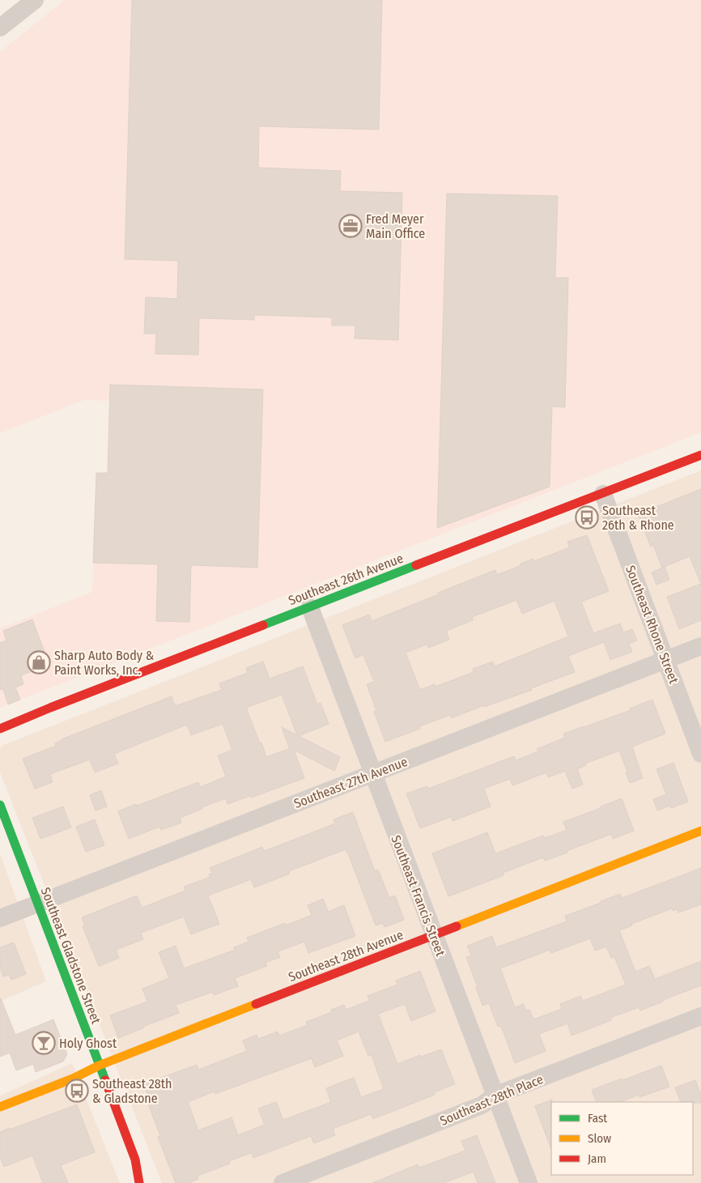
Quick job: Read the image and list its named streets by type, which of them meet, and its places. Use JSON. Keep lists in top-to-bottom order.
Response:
{
  "streets": {
    "street": [
      "Southeast 26th Avenue",
      "Southeast Rhone Street",
      "Southeast 27th Avenue",
      "Southeast Francis Street",
      "Southeast Gladstone Street",
      "Southeast 28th Avenue",
      "Southeast 28th Place"
    ]
  },
  "crossings": [
    ["Southeast 26th Avenue", "Southeast Rhone Street"],
    ["Southeast 26th Avenue", "Southeast Francis Street"],
    ["Southeast Rhone Street", "Southeast 27th Avenue"],
    ["Southeast 27th Avenue", "Southeast Francis Street"],
    ["Southeast 27th Avenue", "Southeast Gladstone Street"],
    ["Southeast Francis Street", "Southeast 28th Avenue"],
    ["Southeast Francis Street", "Southeast 28th Place"],
    ["Southeast Gladstone Street", "Southeast 28th Avenue"]
  ],
  "places": {
    "office": ["Fred Meyer Main Office"],
    "bus stop": ["Southeast 26th & Rhone", "Southeast 28th & Gladstone"],
    "shop": ["Sharp Auto Body & Paint Works, Inc."],
    "bar": ["Holy Ghost"]
  },
  "legend": ["Fast", "Slow", "Jam"]
}
